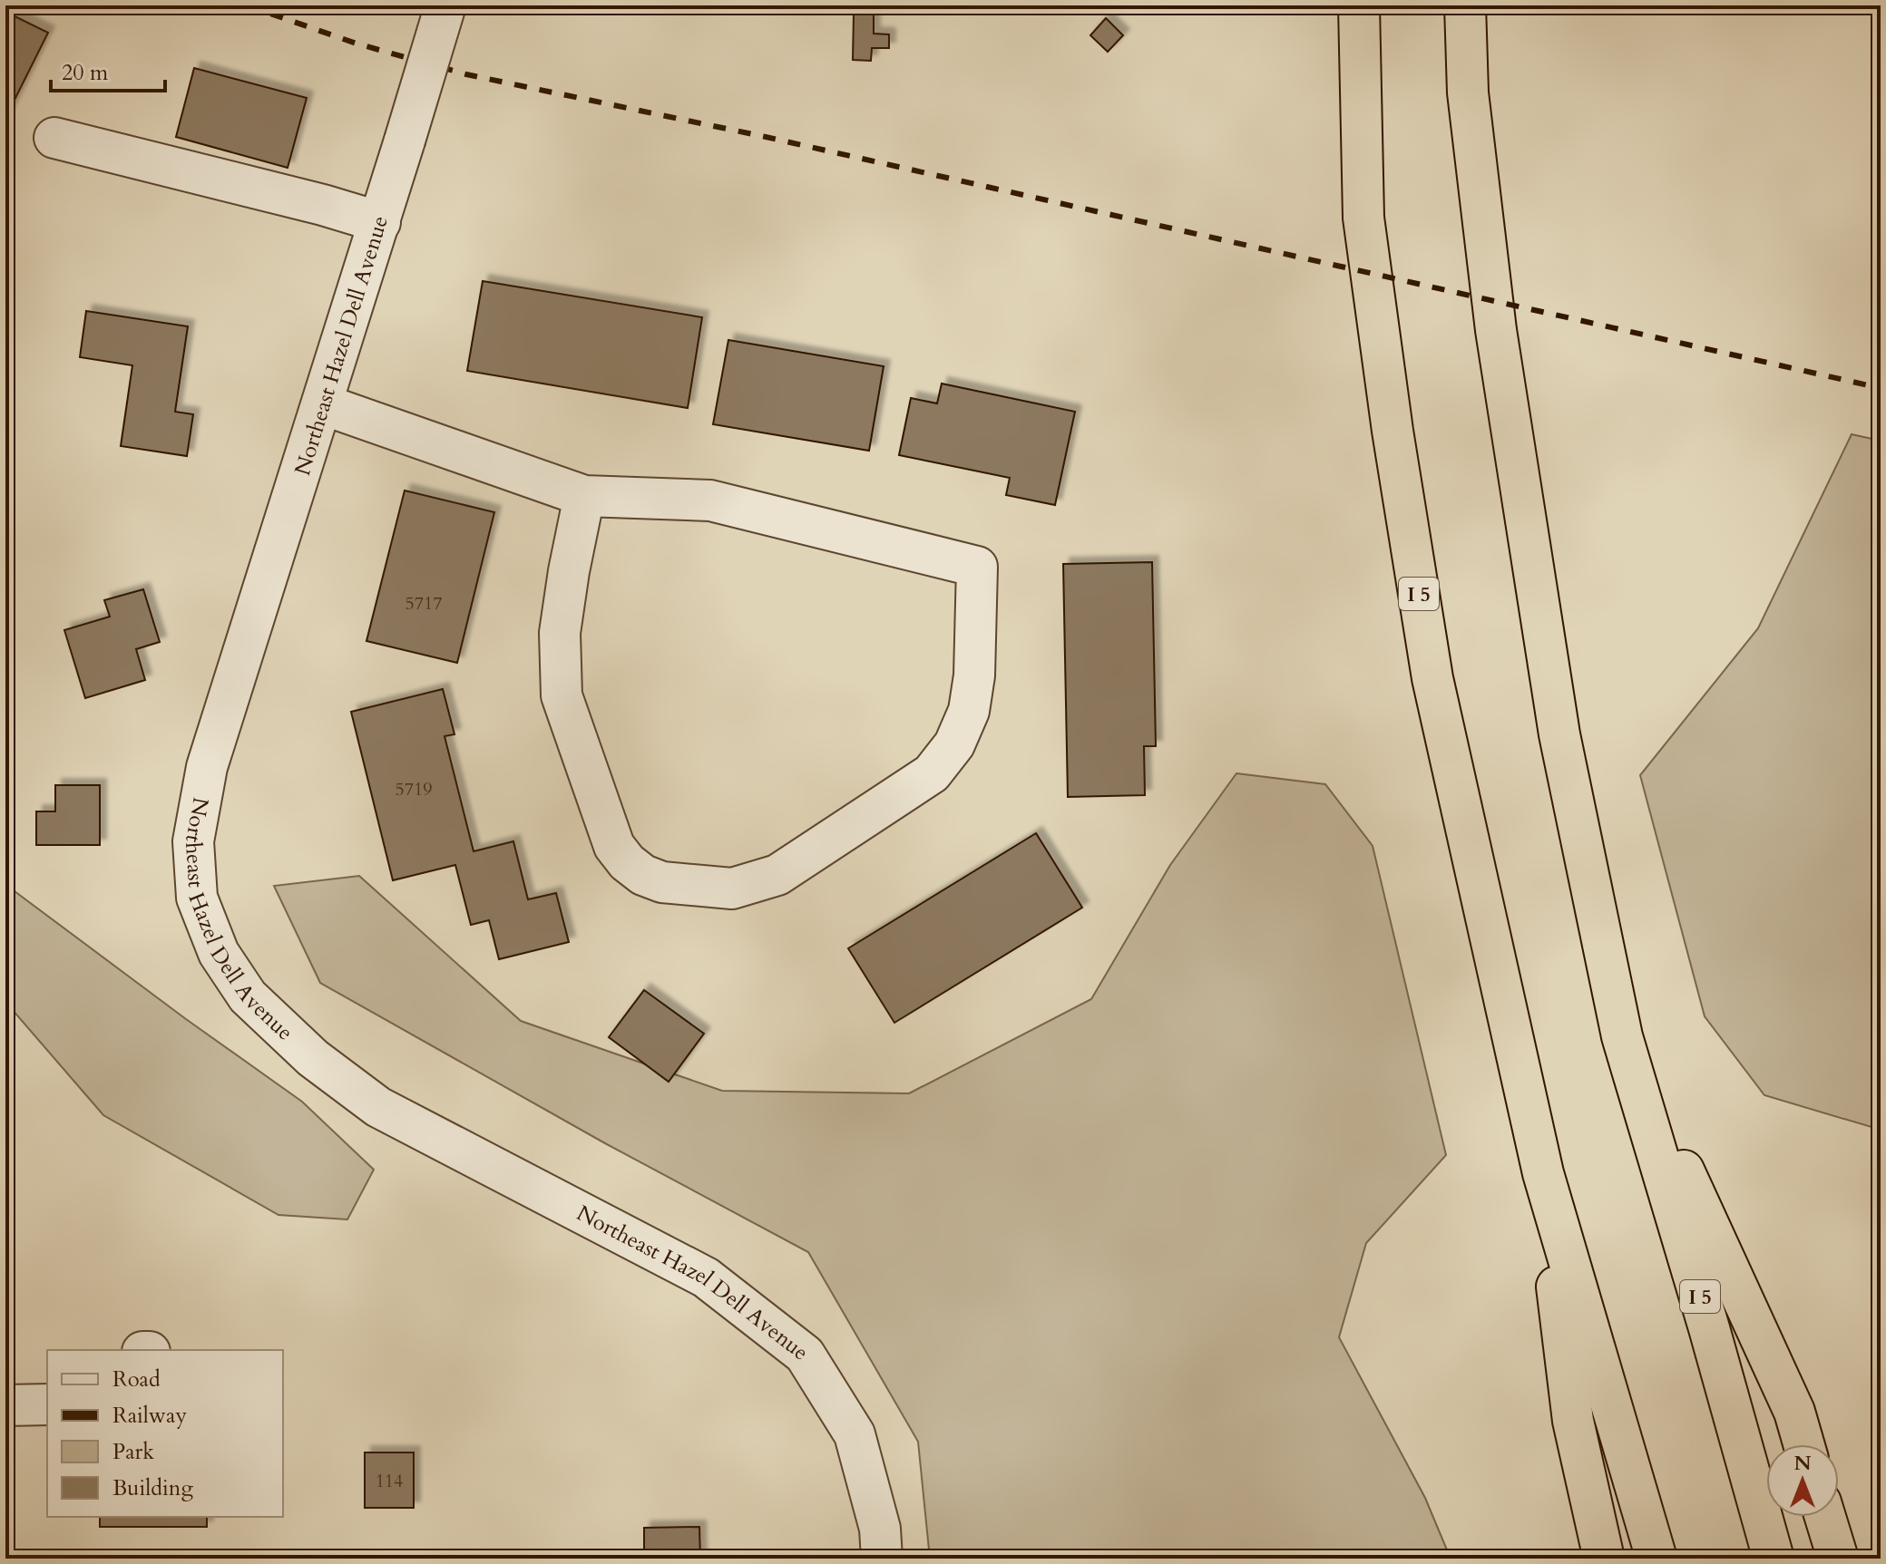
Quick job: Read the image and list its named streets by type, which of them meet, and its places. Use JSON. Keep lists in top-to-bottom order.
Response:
{
  "streets": {
    "highway": ["I 5"],
    "street": ["Northeast Hazel Dell Avenue"]
  },
  "house_numbers": ["5717", "5719", "114"],
  "legend": [
    "Road",
    "Railway",
    "Park",
    "Building"
  ],
  "scale_bar": "20 m",
  "north": "top"
}
